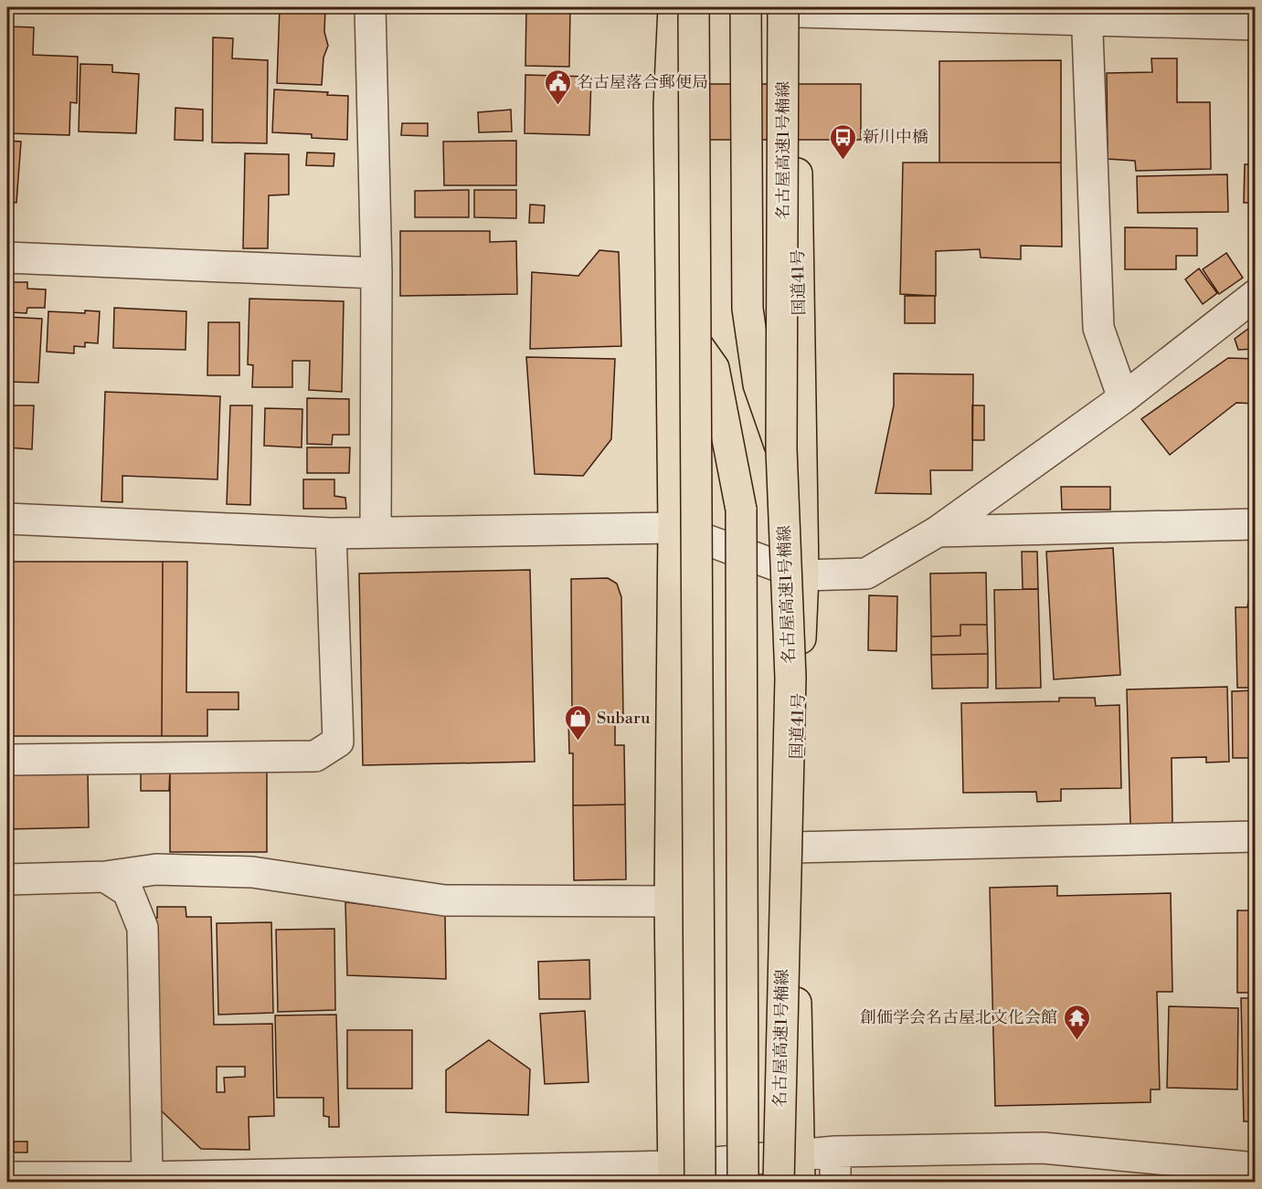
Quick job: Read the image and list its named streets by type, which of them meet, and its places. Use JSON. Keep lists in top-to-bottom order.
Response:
{
  "streets": {
    "highway": ["名古屋高速1号楠線", "国道41号"]
  },
  "crossings": [
    ["名古屋高速1号楠線", "国道41号"]
  ],
  "places": {
    "public building": ["名古屋落合郵便局"],
    "bus stop": ["新川中橋"],
    "shop": ["Subaru"],
    "temple": ["創価学会名古屋北文化会館"]
  }
}
